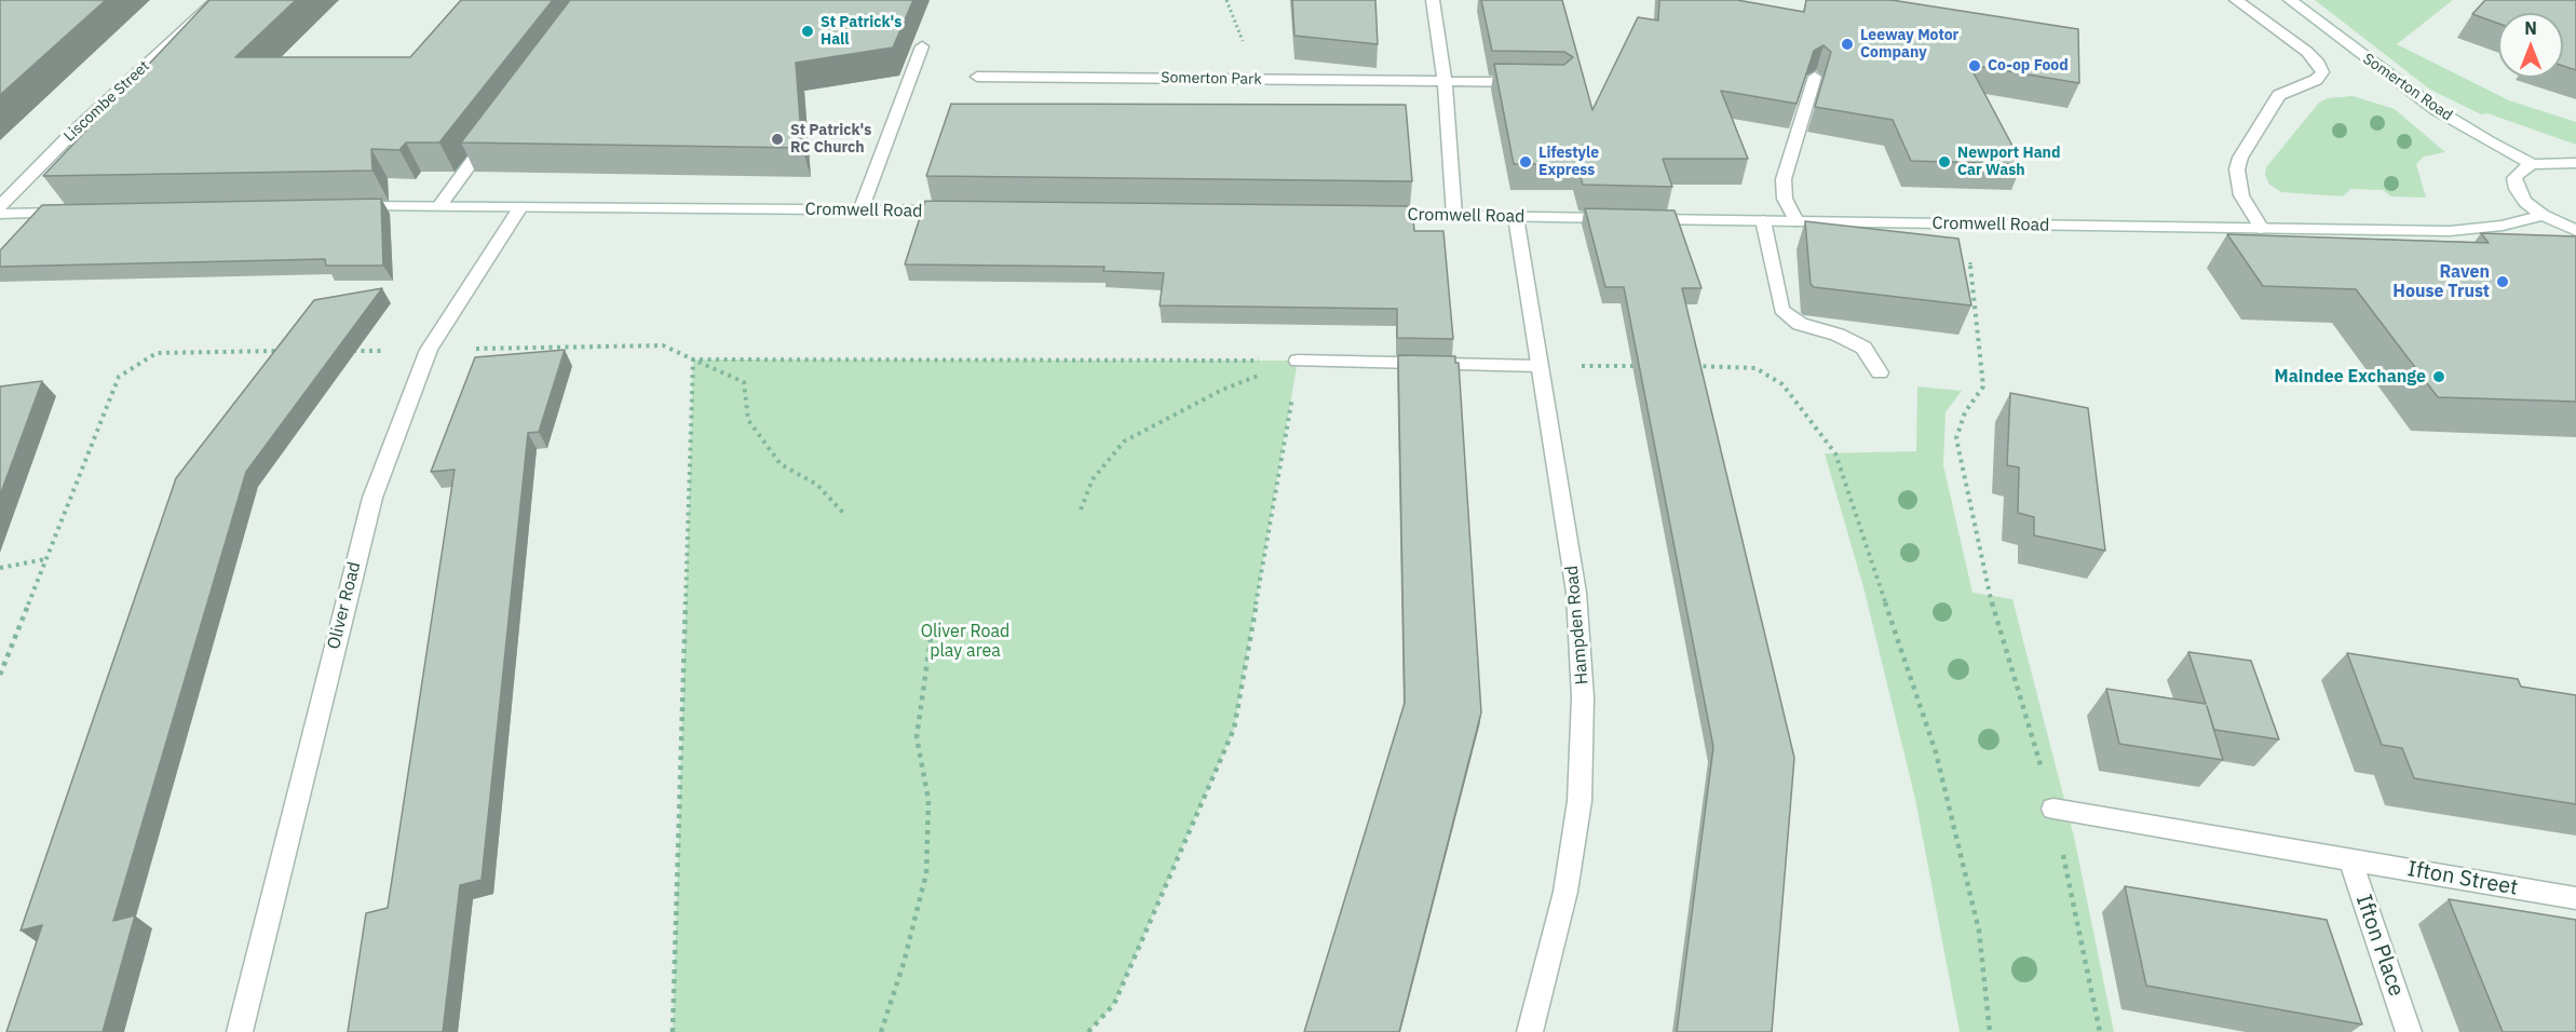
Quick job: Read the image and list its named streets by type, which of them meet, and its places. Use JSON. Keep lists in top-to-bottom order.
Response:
{
  "streets": {
    "street": [
      "Somerton Park",
      "Somerton Road",
      "Liscombe Street",
      "Cromwell Road",
      "Oliver Road",
      "Hampden Road",
      "Ifton Street",
      "Ifton Place"
    ]
  },
  "crossings": [
    ["Cromwell Road", "Oliver Road"],
    ["Cromwell Road", "Hampden Road"],
    ["Ifton Street", "Ifton Place"]
  ],
  "parks": ["Oliver Road play area"],
  "places": [
    "St Patrick's Hall",
    "Leeway Motor Company",
    "Co-op Food",
    "St Patrick's RC Church",
    "Lifestyle Express",
    "Newport Hand Car Wash",
    "Raven House Trust",
    "Maindee Exchange"
  ],
  "north": "top"
}
